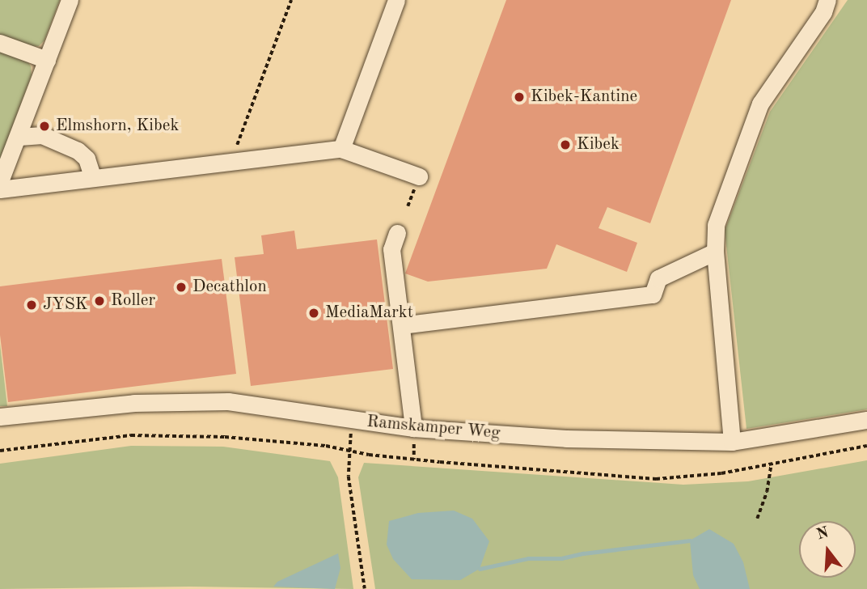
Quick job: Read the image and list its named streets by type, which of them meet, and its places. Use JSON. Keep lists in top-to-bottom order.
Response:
{
  "streets": {
    "street": ["Ramskamper Weg"]
  },
  "places": [
    "Kibek-Kantine",
    "Elmshorn, Kibek",
    "Kibek",
    "Decathlon",
    "Roller",
    "JYSK",
    "MediaMarkt"
  ],
  "north": "top"
}
